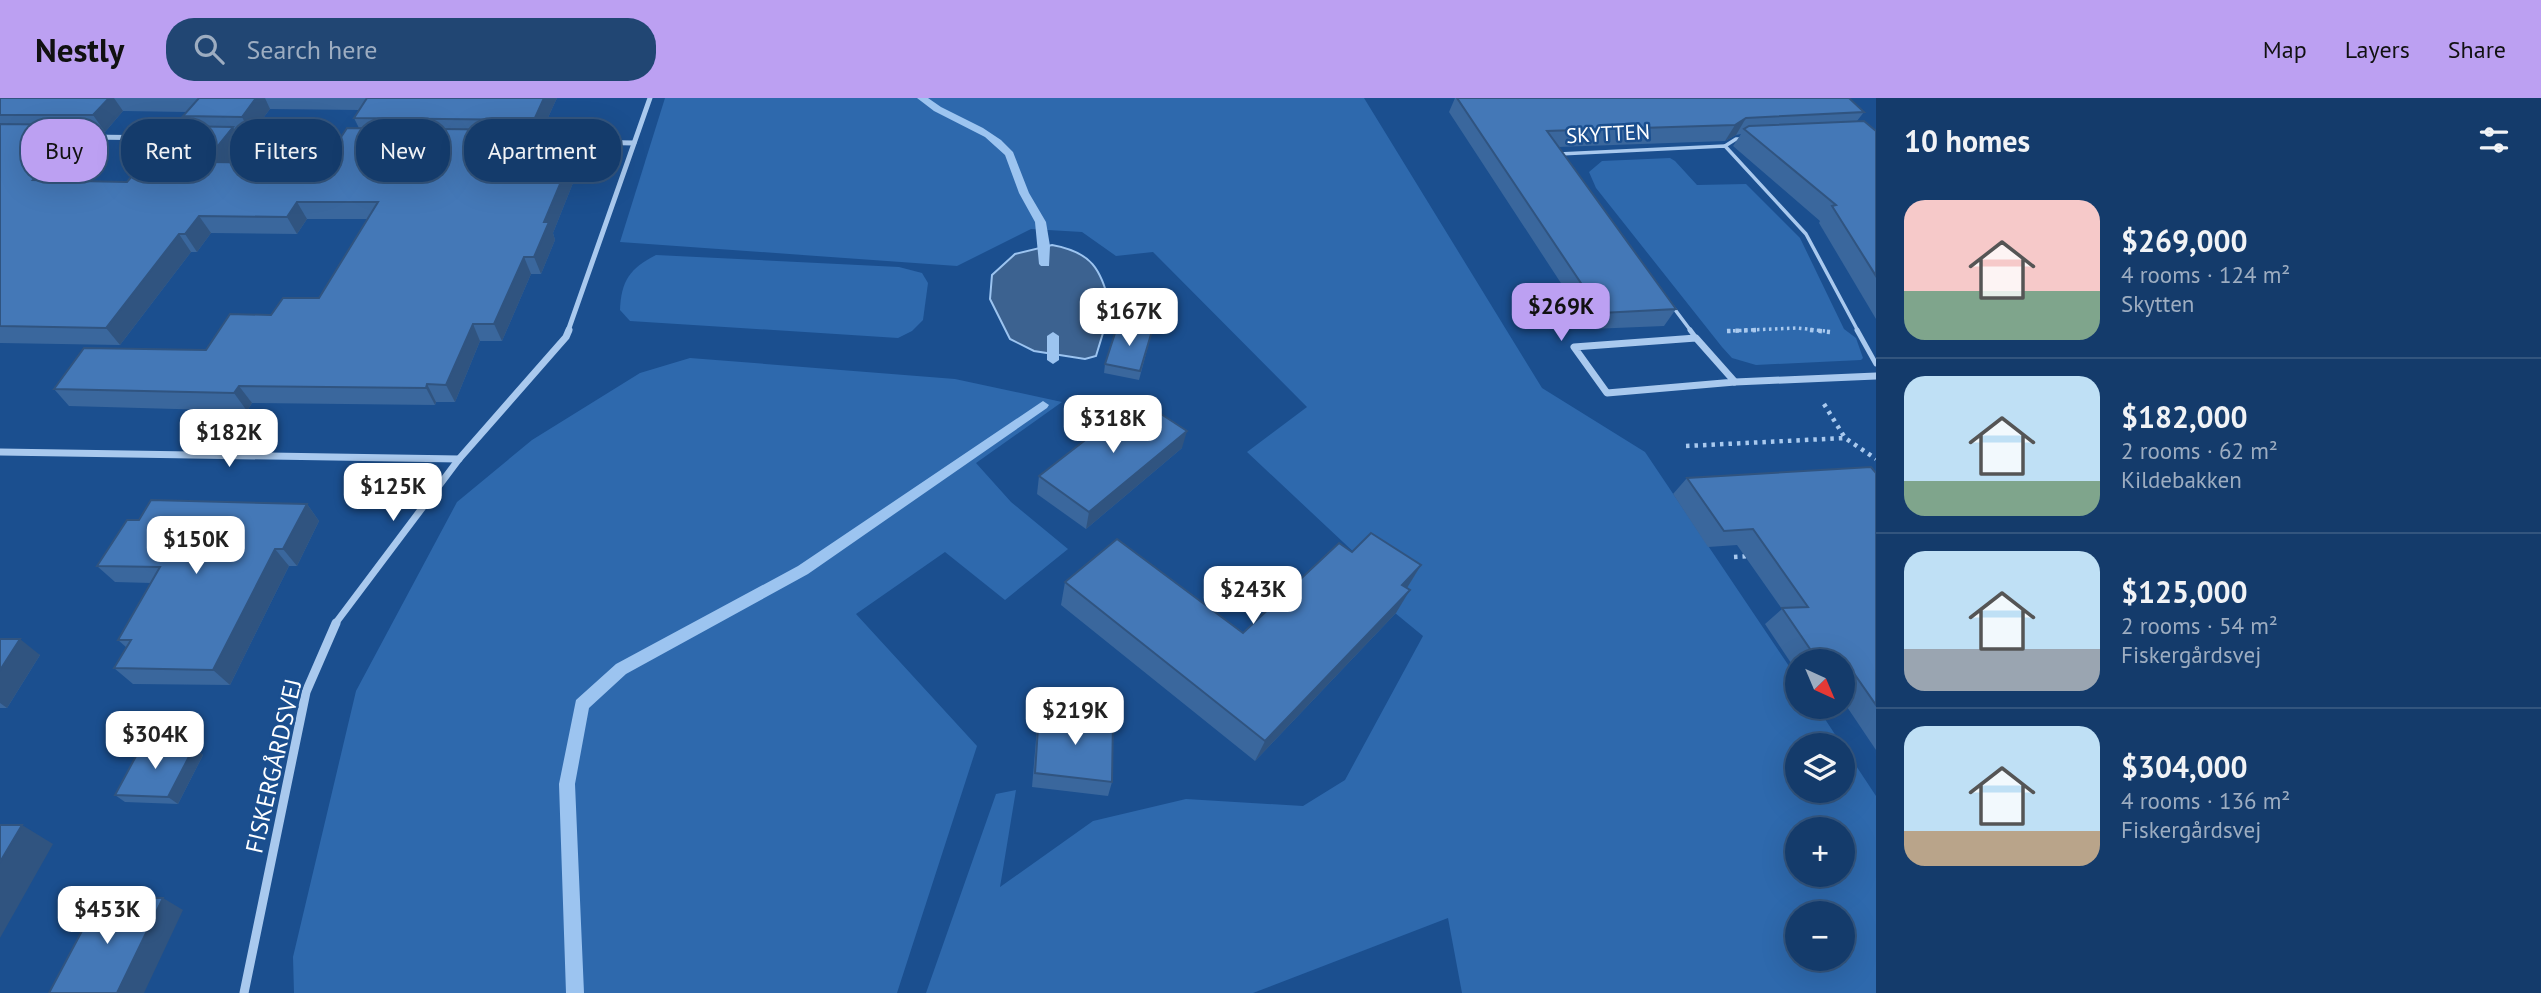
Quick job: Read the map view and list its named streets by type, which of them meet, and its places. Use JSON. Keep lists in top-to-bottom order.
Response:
{
  "streets": {
    "street": ["FISKERGÅRDSVEJ"],
    "lane": ["SKYTTEN"]
  },
  "north": "bottom right",
  "page": {
    "header": "Nestly",
    "search": "Search here",
    "nav": ["Map", "Layers", "Share"],
    "heading": "10 homes",
    "chip": [
      "Buy",
      "Rent",
      "Filters",
      "New",
      "Apartment"
    ],
    "list": [
      {
        "name": "$269,000",
        "note": "4 rooms · 124 m² · Skytten"
      },
      {
        "name": "$182,000",
        "note": "2 rooms · 62 m² · Kildebakken"
      },
      {
        "name": "$125,000",
        "note": "2 rooms · 54 m² · Fiskergårdsvej"
      },
      {
        "name": "$304,000",
        "note": "4 rooms · 136 m² · Fiskergårdsvej"
      }
    ],
    "price": [
      "$269K",
      "$167K",
      "$318K",
      "$182K",
      "$125K",
      "$150K",
      "$243K",
      "$219K",
      "$304K",
      "$453K"
    ],
    "map_buttons": ["+", "−"]
  }
}
